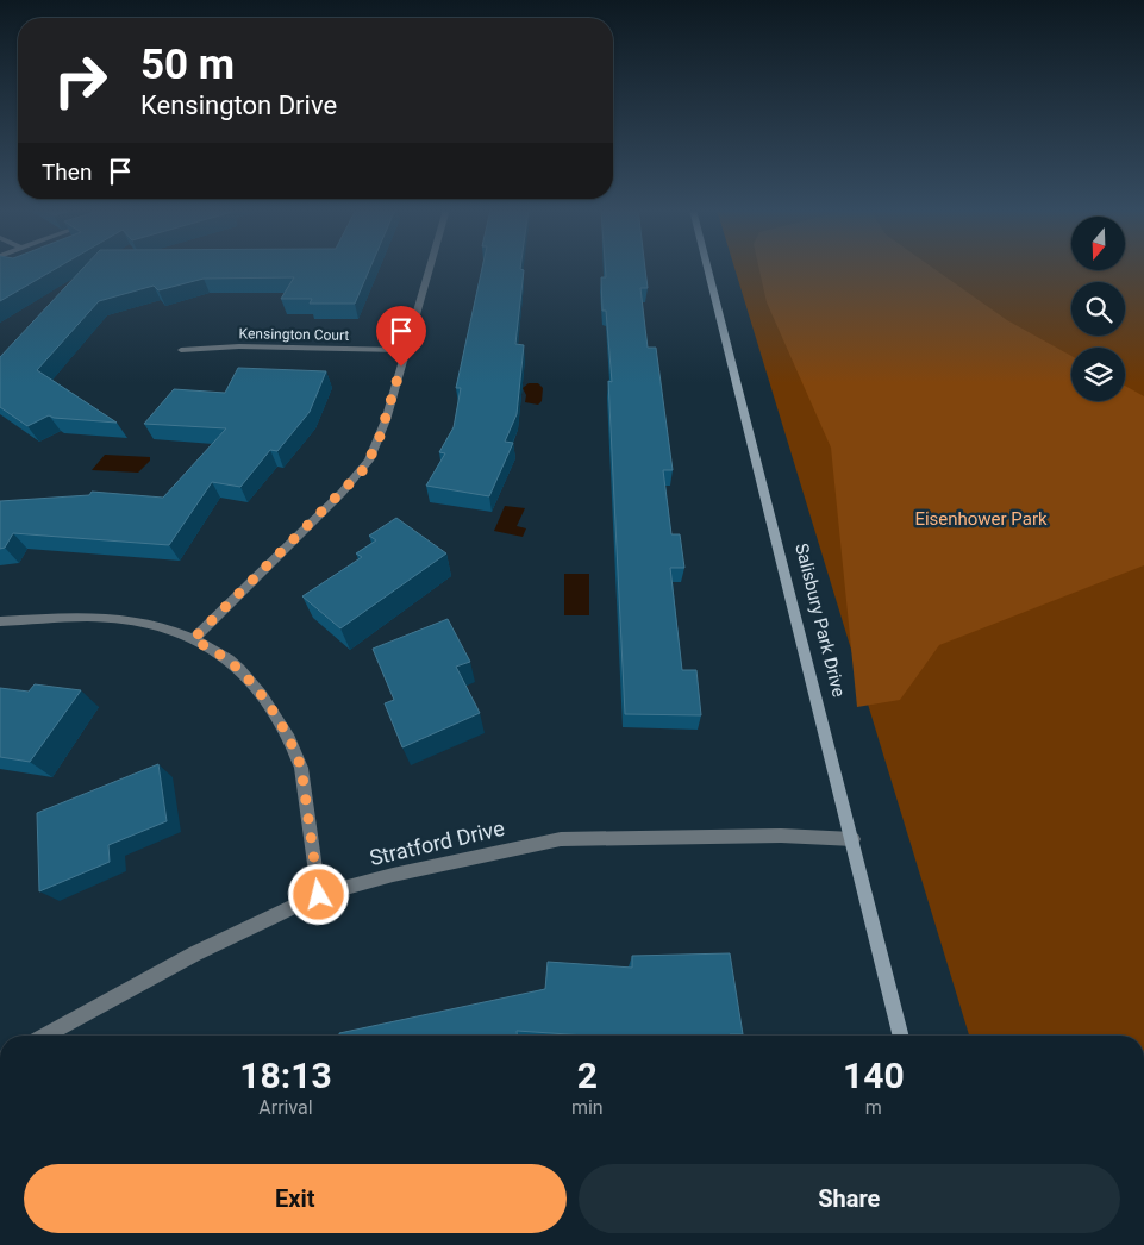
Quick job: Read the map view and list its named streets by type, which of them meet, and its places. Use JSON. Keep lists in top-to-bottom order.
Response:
{
  "streets": {
    "main road": ["Salisbury Park Drive"],
    "street": ["Kensington Court", "Stratford Drive"]
  },
  "crossings": [
    ["Salisbury Park Drive", "Stratford Drive"]
  ],
  "parks": ["Eisenhower Park"],
  "north": "bottom",
  "page": {
    "turn": ["50 m", "Kensington Drive"],
    "then": "Then",
    "eta": [
      "18:13",
      "Arrival",
      "2",
      "min",
      "140",
      "m"
    ],
    "buttons": ["Exit", "Share"]
  }
}
